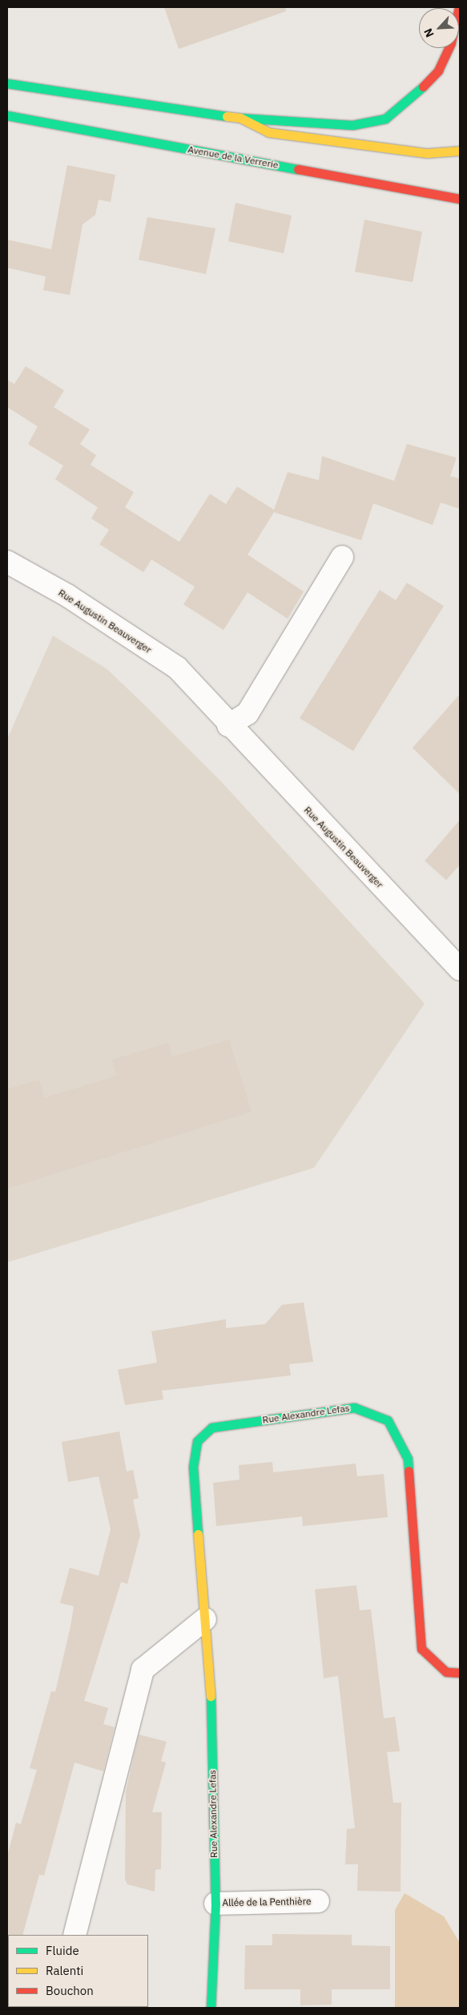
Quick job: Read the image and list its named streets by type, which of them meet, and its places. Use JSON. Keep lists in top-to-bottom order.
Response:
{
  "streets": {
    "main road": ["Avenue de la Verrerie", "Rue Alexandre Lefas"],
    "street": ["Rue Augustin Beauverger", "Allée de la Penthière"]
  },
  "crossings": [
    ["Rue Alexandre Lefas", "Allée de la Penthière"]
  ],
  "legend": ["Fluide", "Ralenti", "Bouchon"],
  "north": "bottom left"
}
